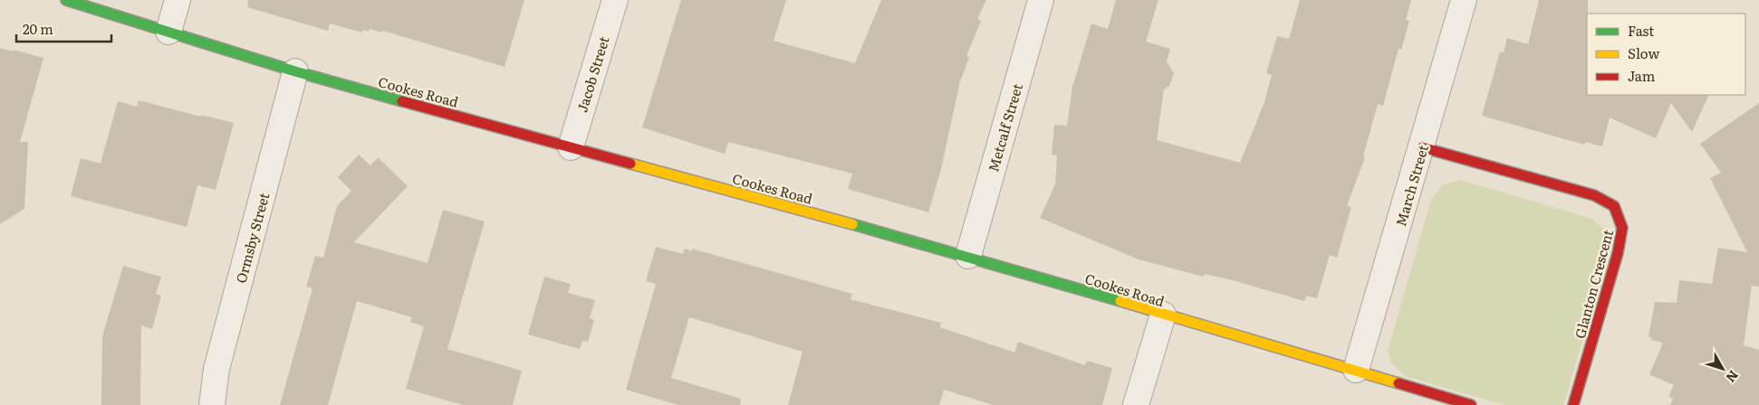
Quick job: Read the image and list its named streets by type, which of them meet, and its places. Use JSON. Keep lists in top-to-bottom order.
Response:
{
  "streets": {
    "street": [
      "Jacob Street",
      "Cookes Road",
      "Metcalf Street",
      "March Street",
      "Ormsby Street",
      "Glanton Crescent"
    ]
  },
  "crossings": [
    ["Jacob Street", "Cookes Road"],
    ["Cookes Road", "Metcalf Street"],
    ["Cookes Road", "March Street"],
    ["Cookes Road", "Ormsby Street"],
    ["March Street", "Glanton Crescent"]
  ],
  "legend": ["Fast", "Slow", "Jam"],
  "scale_bar": "20 m",
  "north": "bottom right"
}
